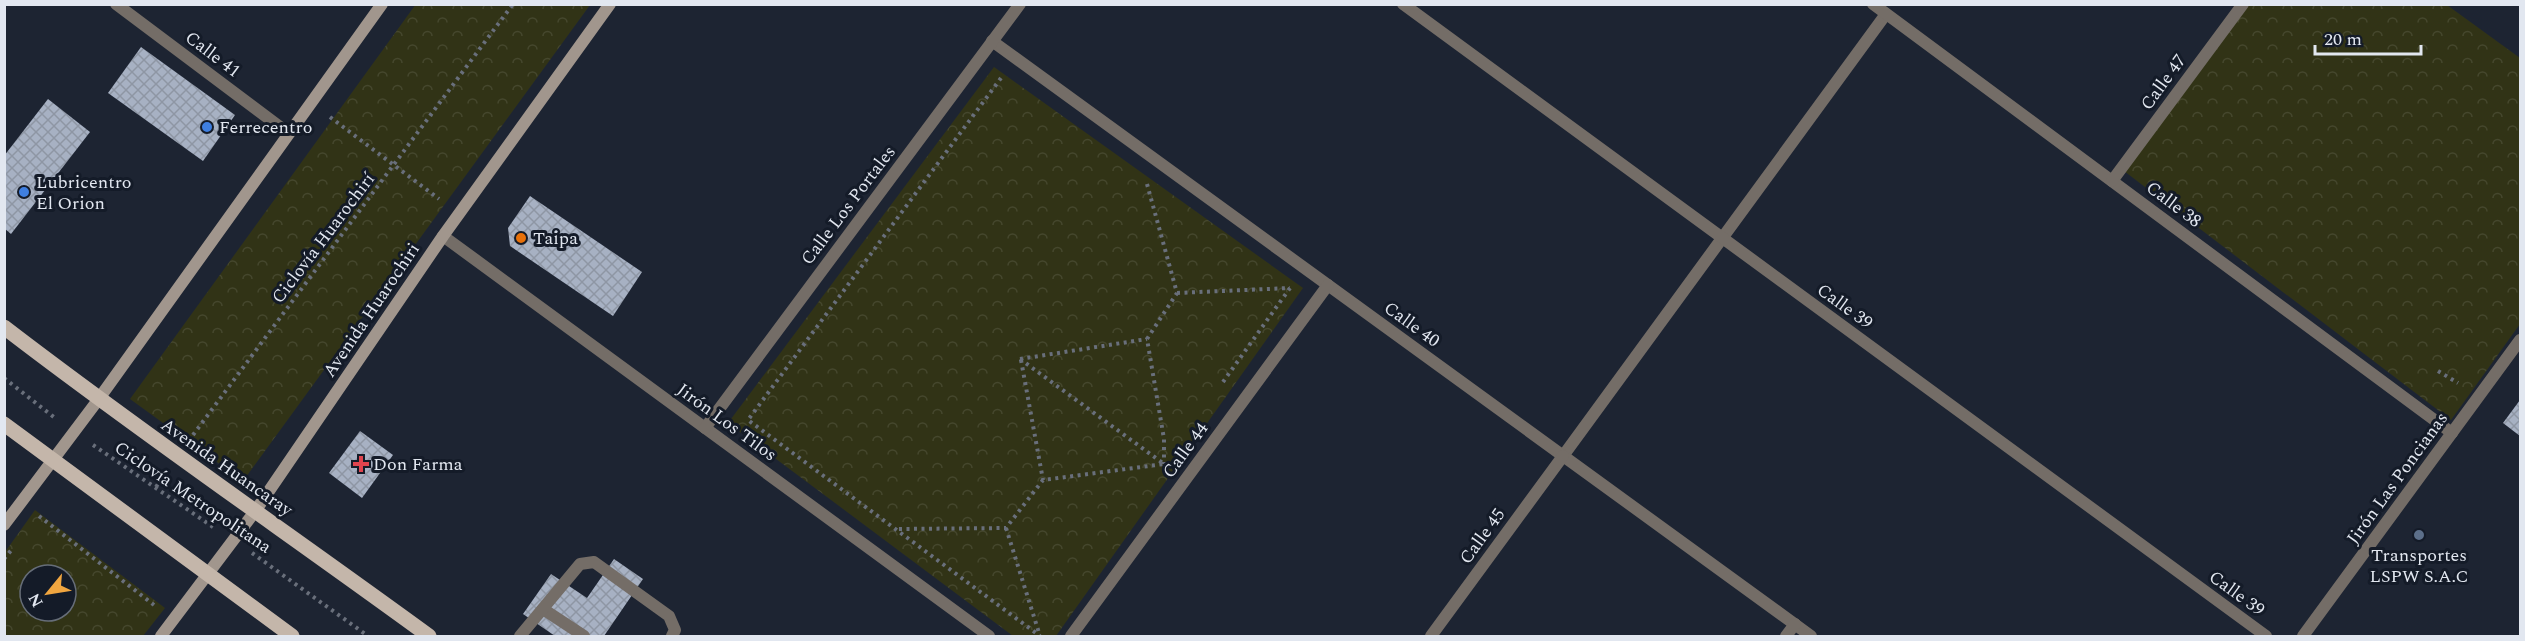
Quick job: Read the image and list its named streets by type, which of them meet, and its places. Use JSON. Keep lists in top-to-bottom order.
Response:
{
  "streets": {
    "main road": ["Avenida Huarochiri", "Avenida Huancaray"],
    "street": [
      "Calle 41",
      "Calle 47",
      "Calle 38",
      "Calle Los Portales",
      "Calle 39",
      "Calle 40",
      "Jirón Los Tilos",
      "Calle 44",
      "Jirón Las Poncianas",
      "Calle 45"
    ],
    "path": ["Ciclovía Huarochirí", "Ciclovía Metropolitana"]
  },
  "crossings": [
    ["Calle 47", "Calle 38"],
    ["Calle 38", "Jirón Las Poncianas"],
    ["Calle 38", "Calle 45"],
    ["Calle Los Portales", "Calle 40"],
    ["Calle Los Portales", "Jirón Los Tilos"],
    ["Ciclovía Huarochirí", "Avenida Huancaray"],
    ["Ciclovía Huarochirí", "Ciclovía Metropolitana"],
    ["Calle 39", "Calle 45"],
    ["Avenida Huarochiri", "Jirón Los Tilos"],
    ["Avenida Huarochiri", "Avenida Huancaray"],
    ["Avenida Huarochiri", "Ciclovía Metropolitana"],
    ["Calle 40", "Calle 44"],
    ["Calle 40", "Calle 45"]
  ],
  "places": {
    "other": [
      "Ferrecentro",
      "Lubricentro El Orion",
      "Taipa",
      "Transportes LSPW S.A.C"
    ],
    "health": ["Don Farma"]
  },
  "scale_bar": "20 m",
  "north": "bottom left"
}
